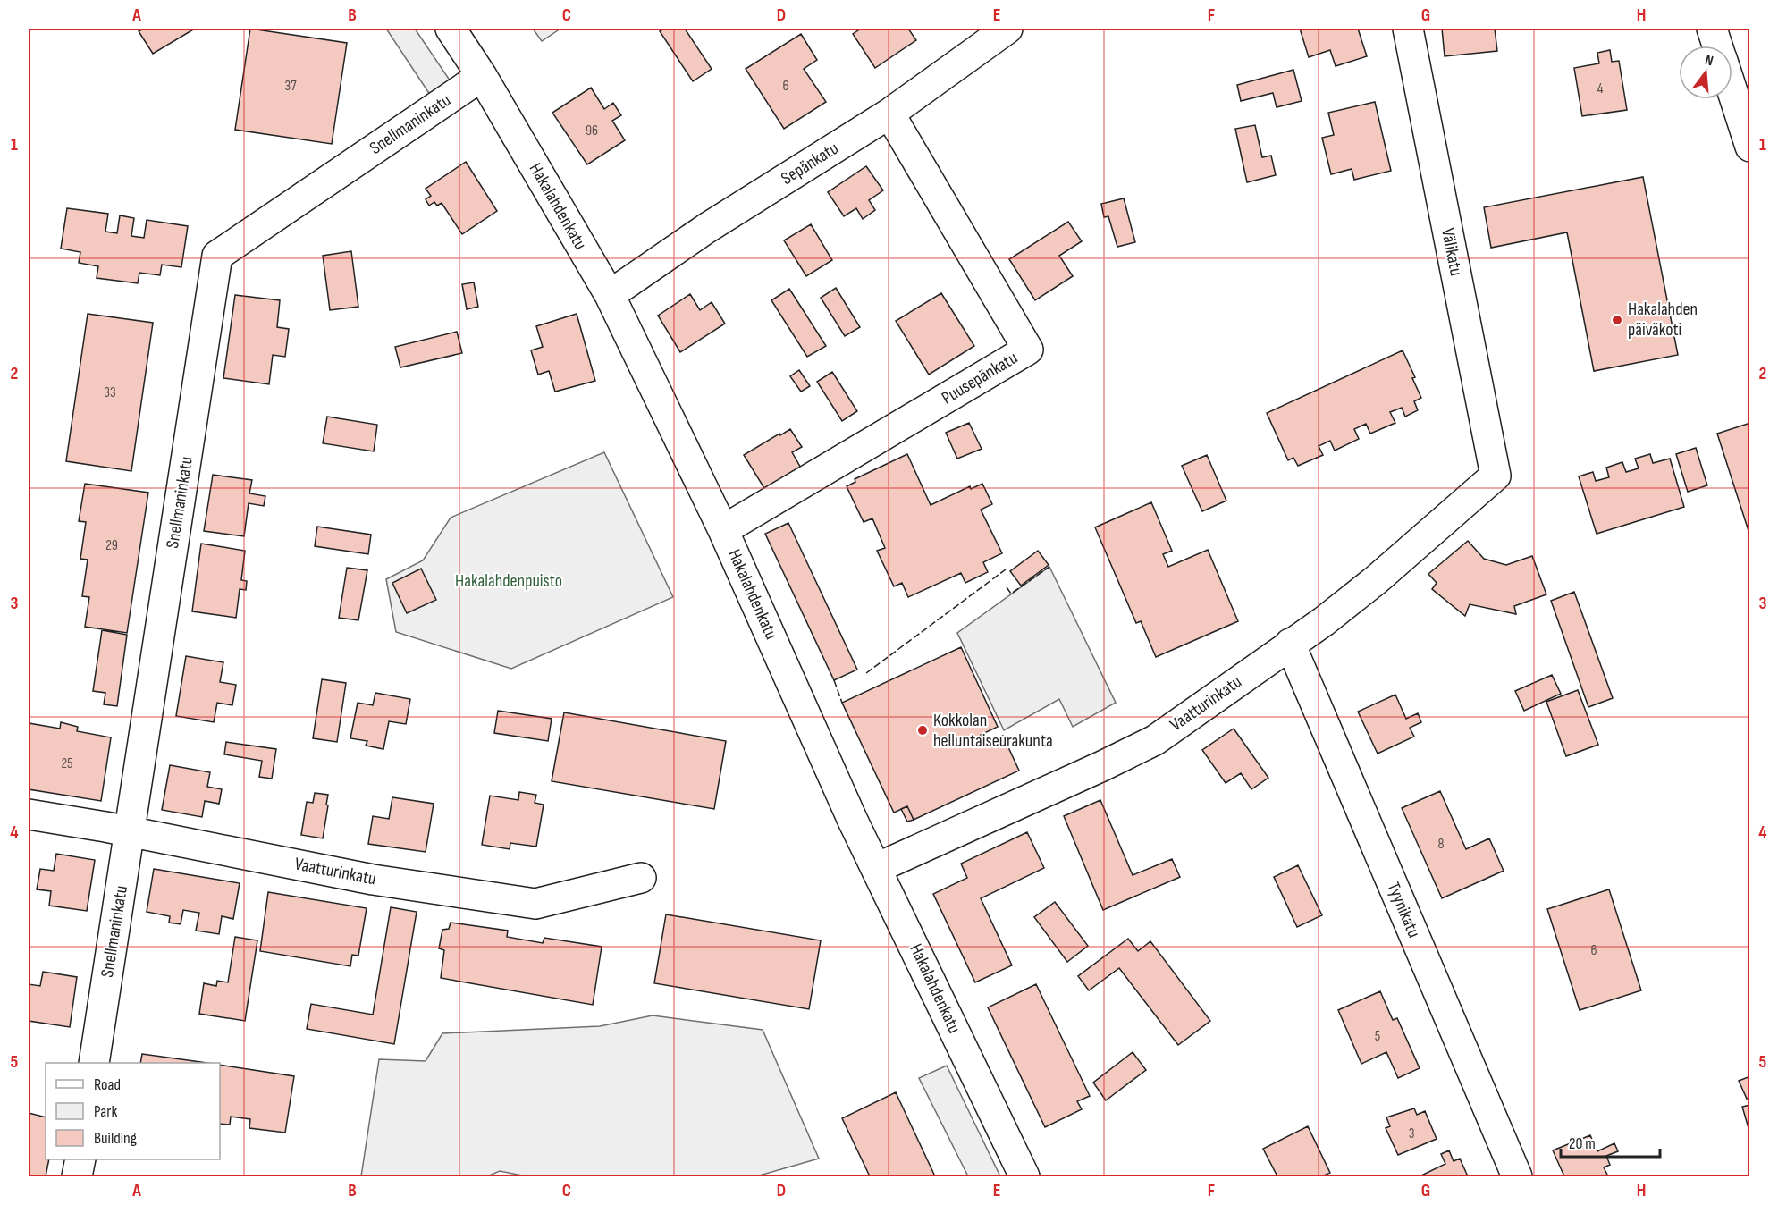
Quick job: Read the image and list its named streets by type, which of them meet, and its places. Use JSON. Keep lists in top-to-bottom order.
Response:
{
  "streets": {
    "street": [
      "Snellmaninkatu",
      "Sepänkatu",
      "Hakalahdenkatu",
      "Välikatu",
      "Puusepänkatu",
      "Vaatturinkatu",
      "Tyynikatu"
    ]
  },
  "crossings": [
    ["Snellmaninkatu", "Hakalahdenkatu"],
    ["Snellmaninkatu", "Vaatturinkatu"],
    ["Sepänkatu", "Hakalahdenkatu"],
    ["Sepänkatu", "Puusepänkatu"],
    ["Hakalahdenkatu", "Puusepänkatu"],
    ["Hakalahdenkatu", "Vaatturinkatu"],
    ["Välikatu", "Vaatturinkatu"],
    ["Vaatturinkatu", "Tyynikatu"]
  ],
  "parks": ["Hakalahdenpuisto"],
  "places": ["Hakalahden päiväkoti", "Kokkolan helluntaiseurakunta"],
  "house_numbers": [
    "37",
    "6",
    "4",
    "96",
    "33",
    "29",
    "25",
    "8",
    "6",
    "5",
    "3"
  ],
  "legend": ["Road", "Park", "Building"],
  "scale_bar": "20 m",
  "north": "top",
  "grid": {
    "columns": [
      "A",
      "B",
      "C",
      "D",
      "E",
      "F",
      "G",
      "H"
    ],
    "rows": [
      "1",
      "2",
      "3",
      "4",
      "5"
    ]
  }
}
